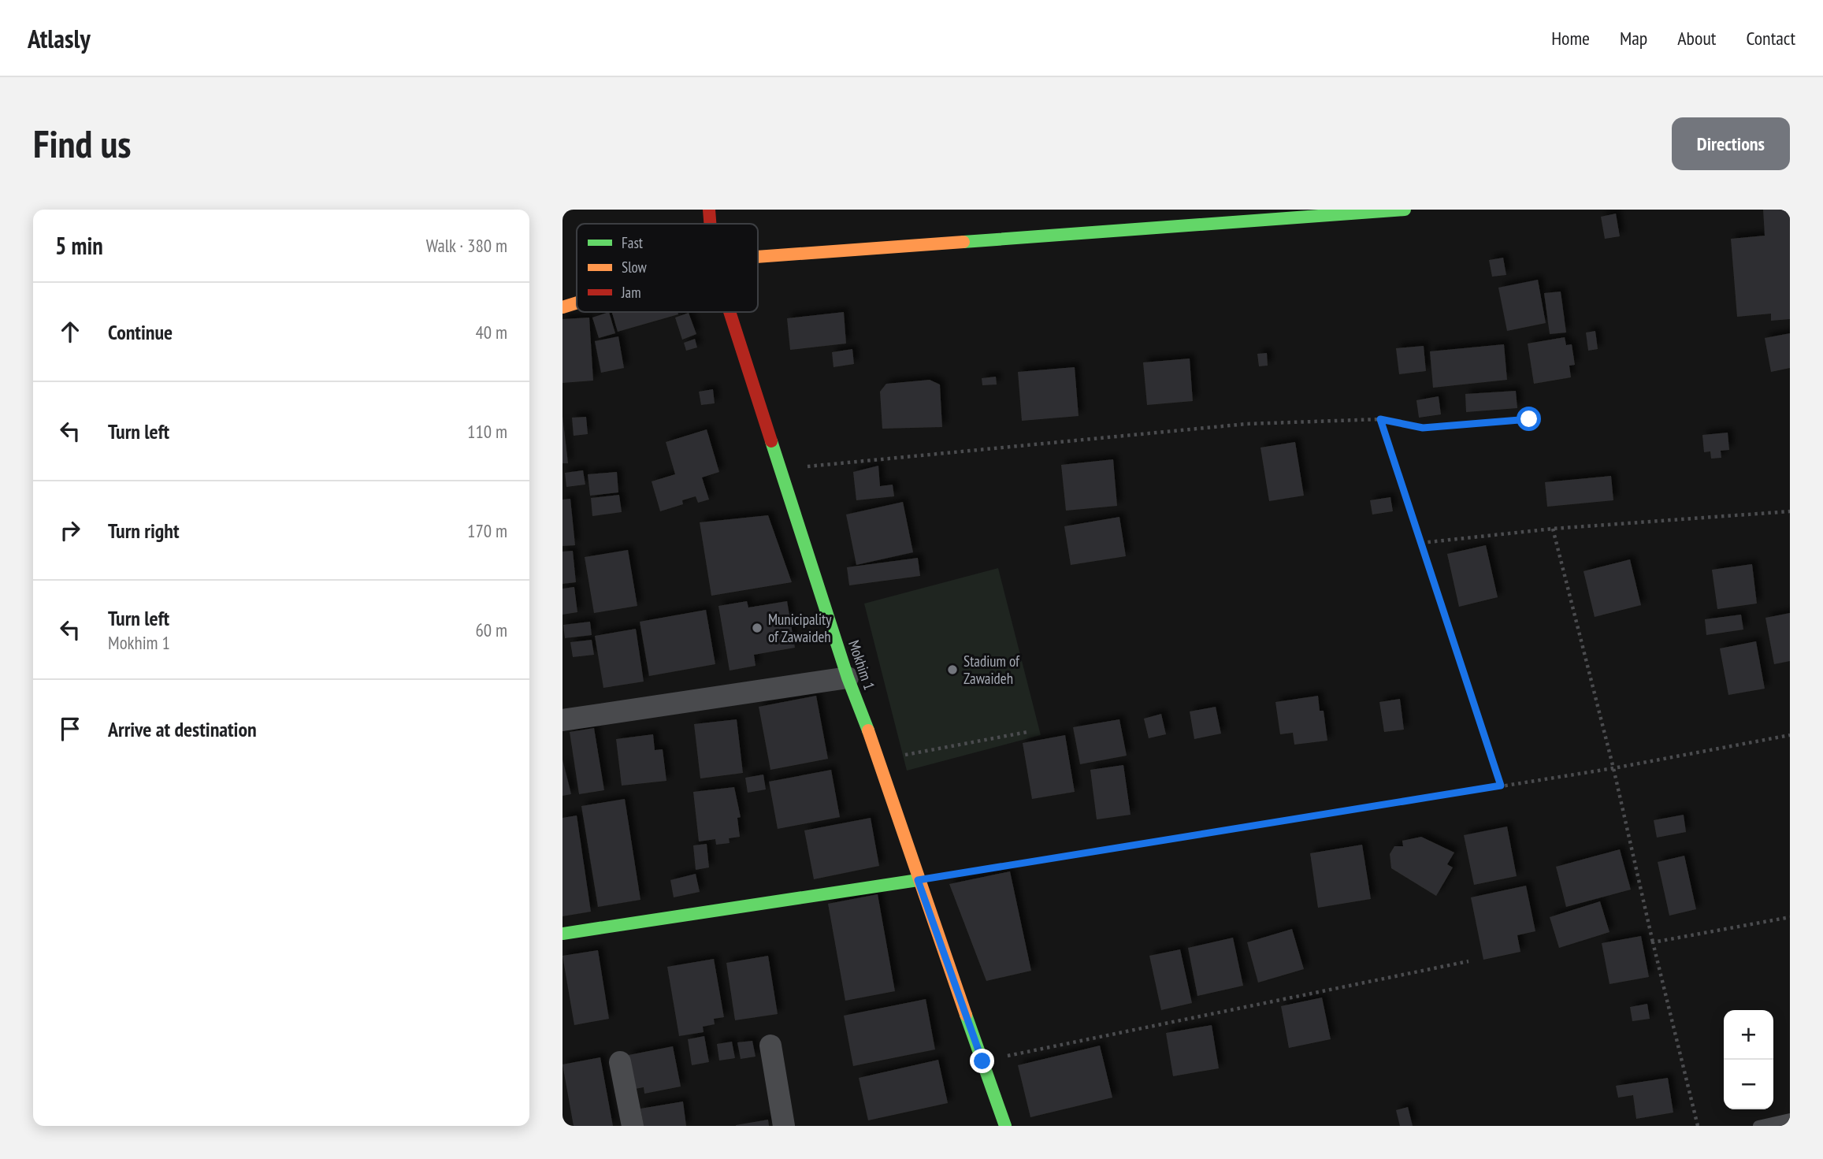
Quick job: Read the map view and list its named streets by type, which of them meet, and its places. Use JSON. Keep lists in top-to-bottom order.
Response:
{
  "streets": {
    "street": ["Mokhim 1"]
  },
  "places": ["Municipality of Zawaideh", "Stadium of Zawaideh"],
  "legend": ["Fast", "Slow", "Jam"],
  "page": {
    "header": "Atlasly",
    "nav": [
      "Home",
      "Map",
      "About",
      "Contact"
    ],
    "buttons": "Directions",
    "title": "Find us",
    "heading": ["5 min", "Walk · 380 m"],
    "list": [
      ["Continue", "40 m"],
      ["Turn left", "110 m"],
      ["Turn right", "170 m"],
      ["Turn left", "Mokhim 1", "60 m"],
      "Arrive at destination"
    ],
    "map_buttons": ["+", "−"]
  }
}
